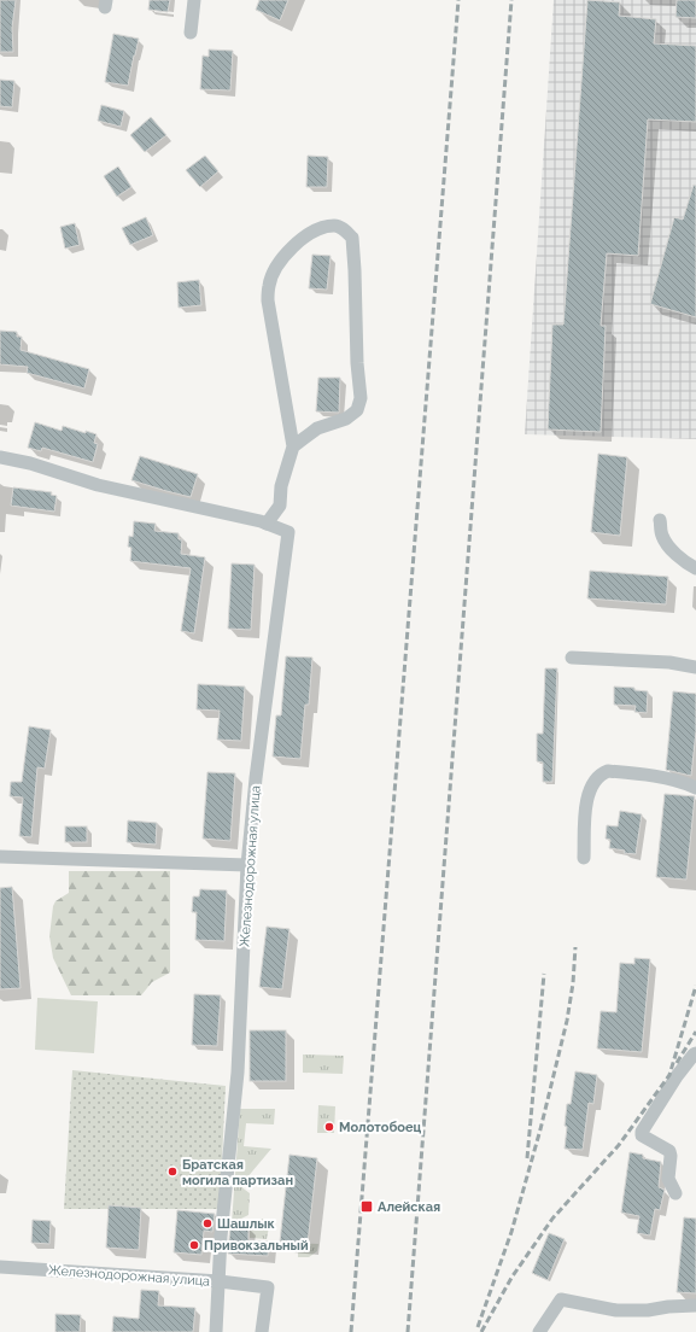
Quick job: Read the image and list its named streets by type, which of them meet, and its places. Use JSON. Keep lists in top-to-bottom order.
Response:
{
  "streets": {
    "street": ["Железнодорожная улица"]
  },
  "places": {
    "other": [
      "Молотобоец",
      "Братская могила партизан",
      "Шашлык",
      "Привокзальный"
    ],
    "transit": ["Алейская"]
  }
}
